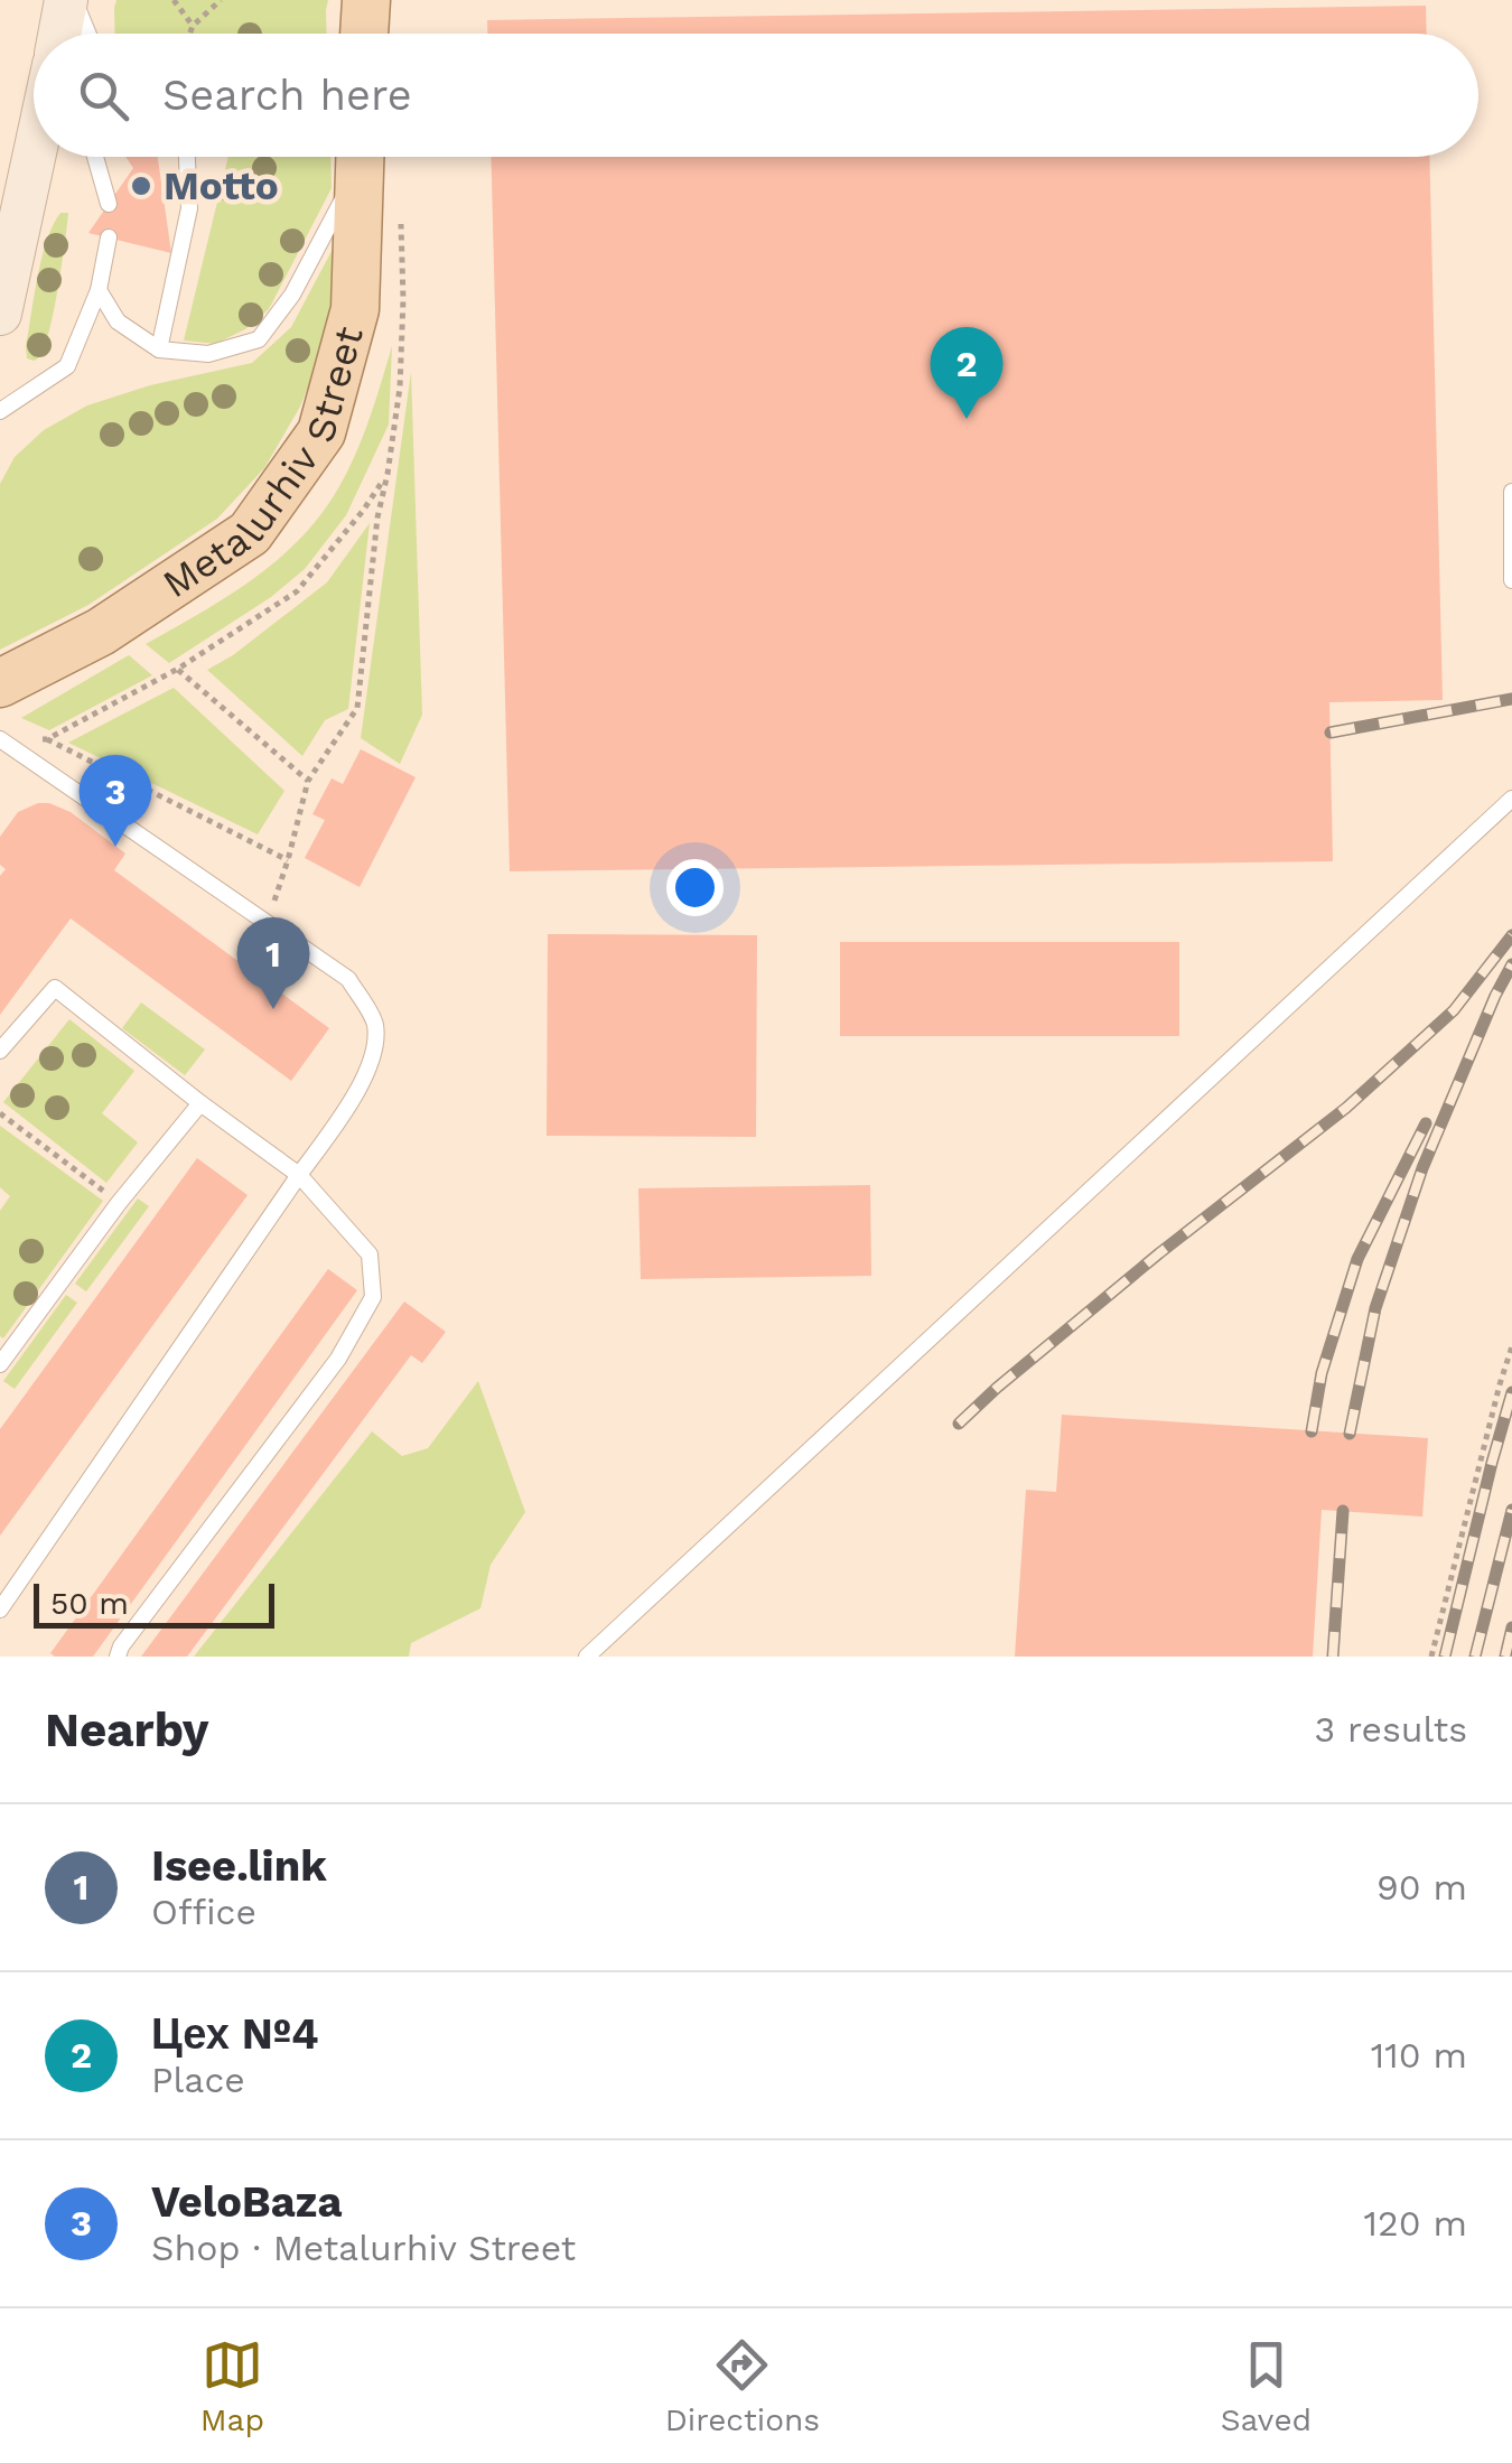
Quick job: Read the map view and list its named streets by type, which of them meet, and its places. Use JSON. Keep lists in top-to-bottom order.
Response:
{
  "streets": {
    "main road": ["Metalurhiv Street"]
  },
  "places": ["Motto"],
  "scale_bar": "50 m",
  "page": {
    "search": "Search here",
    "pins": ["2", "3", "1"],
    "scale": "50 m",
    "heading": ["Nearby", "3 results"],
    "list": [
      {
        "mark": "1",
        "name": "Isee.link",
        "note": "Office",
        "value": "90 m"
      },
      {
        "mark": "2",
        "name": "Цех №4",
        "note": "Place",
        "value": "110 m"
      },
      {
        "mark": "3",
        "name": "VeloBaza",
        "note": "Shop · Metalurhiv Street",
        "value": "120 m"
      }
    ],
    "nav": ["Map", "Directions", "Saved"]
  }
}
